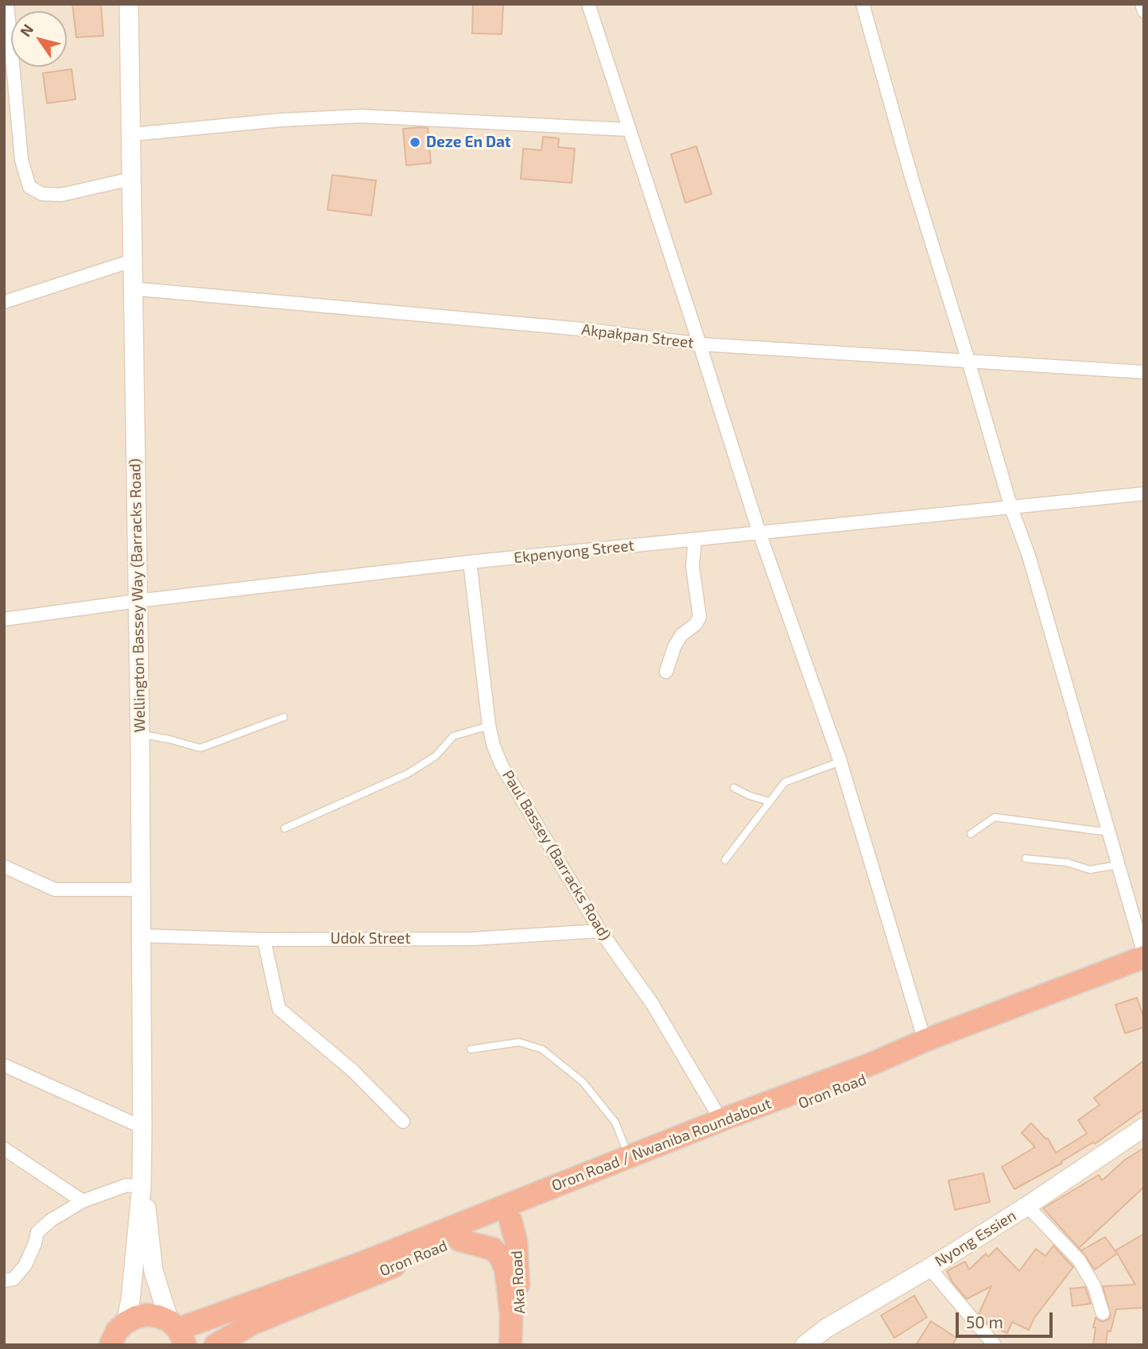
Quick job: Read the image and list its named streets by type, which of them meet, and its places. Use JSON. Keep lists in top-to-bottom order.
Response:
{
  "streets": {
    "highway": ["Oron Road", "Oron Road / Nwaniba Roundabout", "Aka Road"],
    "main road": ["Wellington Bassey Way (Barracks Road)", "Nyong Essien"],
    "street": [
      "Akpakpan Street",
      "Ekpenyong Street",
      "Paul Bassey (Barracks Road)",
      "Udok Street"
    ]
  },
  "crossings": [
    ["Akpakpan Street", "Wellington Bassey Way (Barracks Road)"],
    ["Ekpenyong Street", "Wellington Bassey Way (Barracks Road)"],
    ["Ekpenyong Street", "Paul Bassey (Barracks Road)"],
    ["Wellington Bassey Way (Barracks Road)", "Udok Street"],
    ["Paul Bassey (Barracks Road)", "Udok Street"],
    ["Paul Bassey (Barracks Road)", "Oron Road / Nwaniba Roundabout"],
    ["Oron Road", "Aka Road"]
  ],
  "places": ["Deze En Dat"],
  "scale_bar": "50 m",
  "north": "top left"
}
